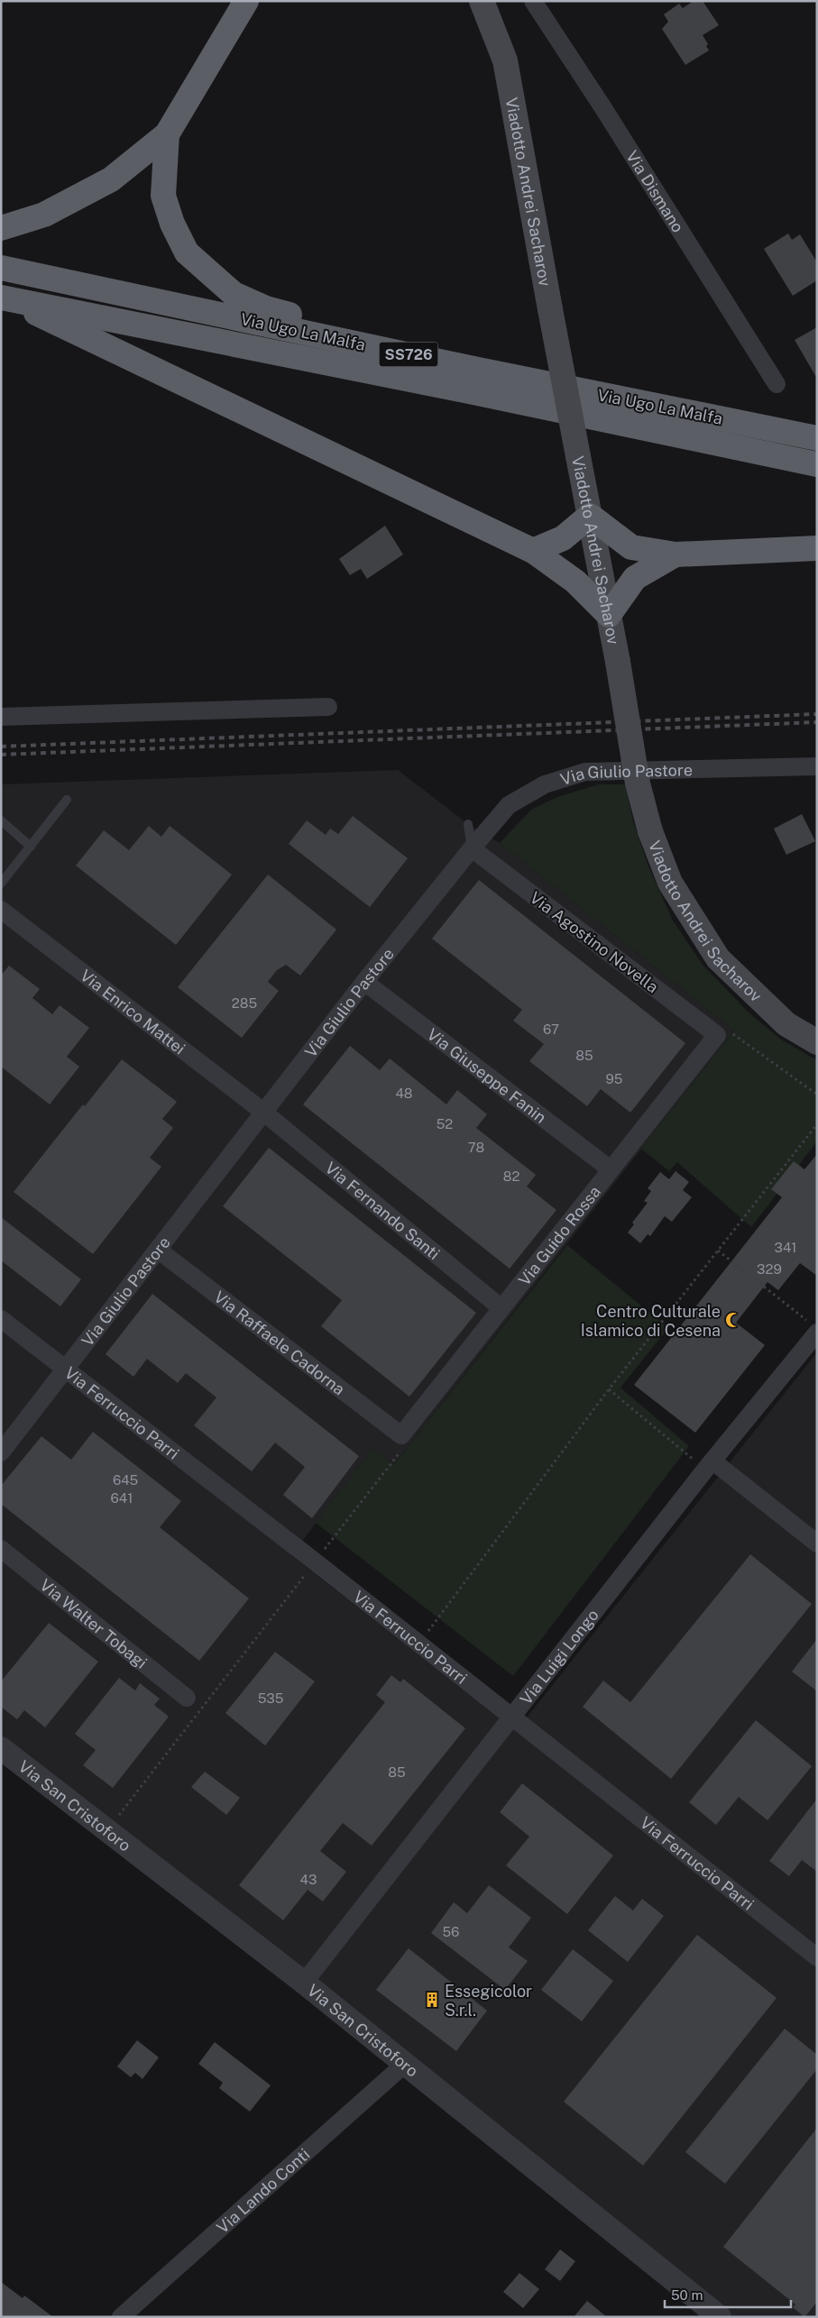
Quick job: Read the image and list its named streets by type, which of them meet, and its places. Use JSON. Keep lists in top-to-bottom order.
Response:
{
  "streets": {
    "highway": ["Via Ugo La Malfa", "SS726"],
    "main road": ["Viadotto Andrei Sacharov"],
    "street": [
      "Via Dismano",
      "Via Giulio Pastore",
      "Via Agostino Novella",
      "Via Enrico Mattei",
      "Via Giuseppe Fanin",
      "Via Fernando Santi",
      "Via Guido Rossa",
      "Via Raffaele Cadorna",
      "Via Ferruccio Parri",
      "Via Walter Tobagi",
      "Via Luigi Longo",
      "Via San Cristoforo",
      "Via Lando Conti"
    ]
  },
  "crossings": [
    ["Via Giulio Pastore", "Via Agostino Novella"],
    ["Via Giulio Pastore", "Via Enrico Mattei"],
    ["Via Giulio Pastore", "Via Giuseppe Fanin"],
    ["Via Giulio Pastore", "Via Fernando Santi"],
    ["Via Giulio Pastore", "Via Raffaele Cadorna"],
    ["Via Giulio Pastore", "Via Ferruccio Parri"],
    ["Via Agostino Novella", "Via Guido Rossa"],
    ["Via Enrico Mattei", "Via Fernando Santi"],
    ["Via Giuseppe Fanin", "Via Guido Rossa"],
    ["Via Fernando Santi", "Via Guido Rossa"],
    ["Via Guido Rossa", "Via Raffaele Cadorna"],
    ["Via Ferruccio Parri", "Via Luigi Longo"],
    ["Via Luigi Longo", "Via San Cristoforo"],
    ["Via San Cristoforo", "Via Lando Conti"]
  ],
  "places": {
    "mosque": ["Centro Culturale Islamico di Cesena"],
    "building": ["Essegicolor S.r.l."]
  },
  "house_numbers": [
    "285",
    "67",
    "85",
    "95",
    "48",
    "52",
    "78",
    "82",
    "341",
    "329",
    "645",
    "641",
    "535",
    "85",
    "43",
    "56"
  ],
  "scale_bar": "50 m"
}
